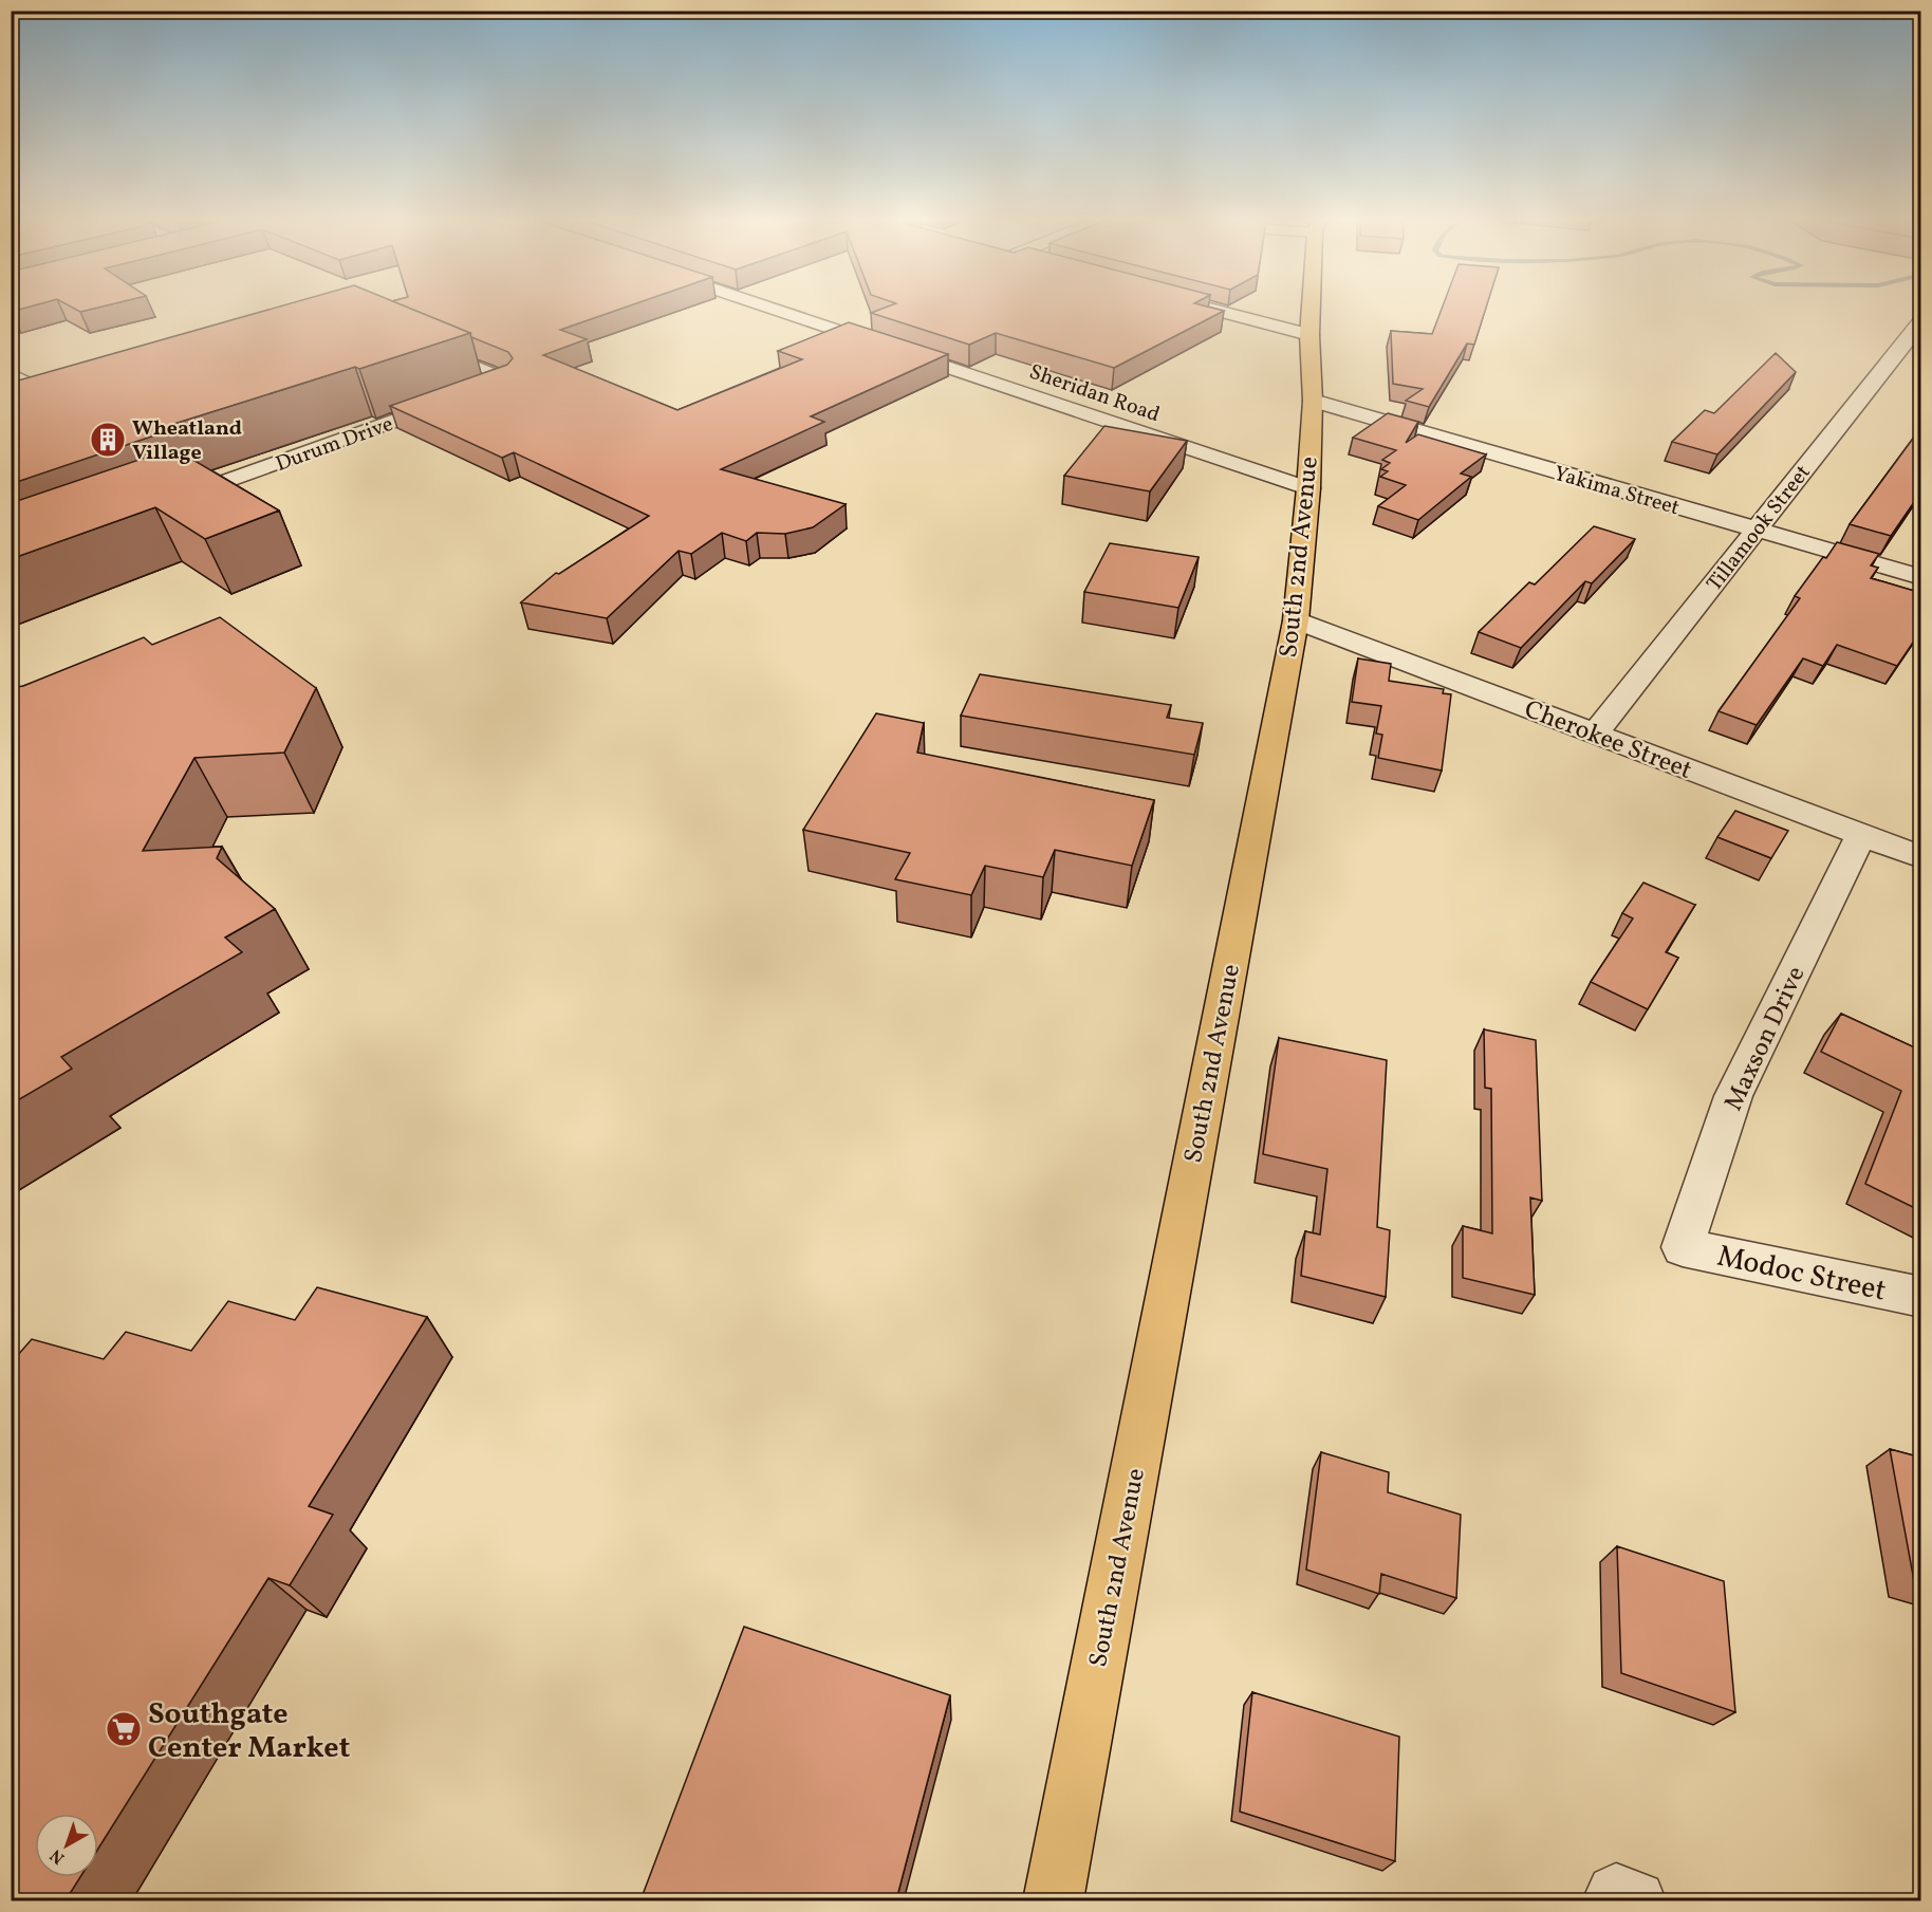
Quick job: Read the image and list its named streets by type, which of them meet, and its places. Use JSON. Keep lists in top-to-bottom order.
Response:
{
  "streets": {
    "main road": ["South 2nd Avenue"],
    "street": [
      "Sheridan Road",
      "Durum Drive",
      "Yakima Street",
      "Tillamook Street",
      "Cherokee Street",
      "Maxson Drive",
      "Modoc Street"
    ]
  },
  "crossings": [
    ["Sheridan Road", "South 2nd Avenue"],
    ["Yakima Street", "Tillamook Street"],
    ["Yakima Street", "South 2nd Avenue"],
    ["Tillamook Street", "Cherokee Street"],
    ["South 2nd Avenue", "Cherokee Street"],
    ["Cherokee Street", "Maxson Drive"],
    ["Maxson Drive", "Modoc Street"]
  ],
  "places": {
    "building": ["Wheatland Village"],
    "supermarket": ["Southgate Center Market"]
  },
  "north": "bottom left"
}
